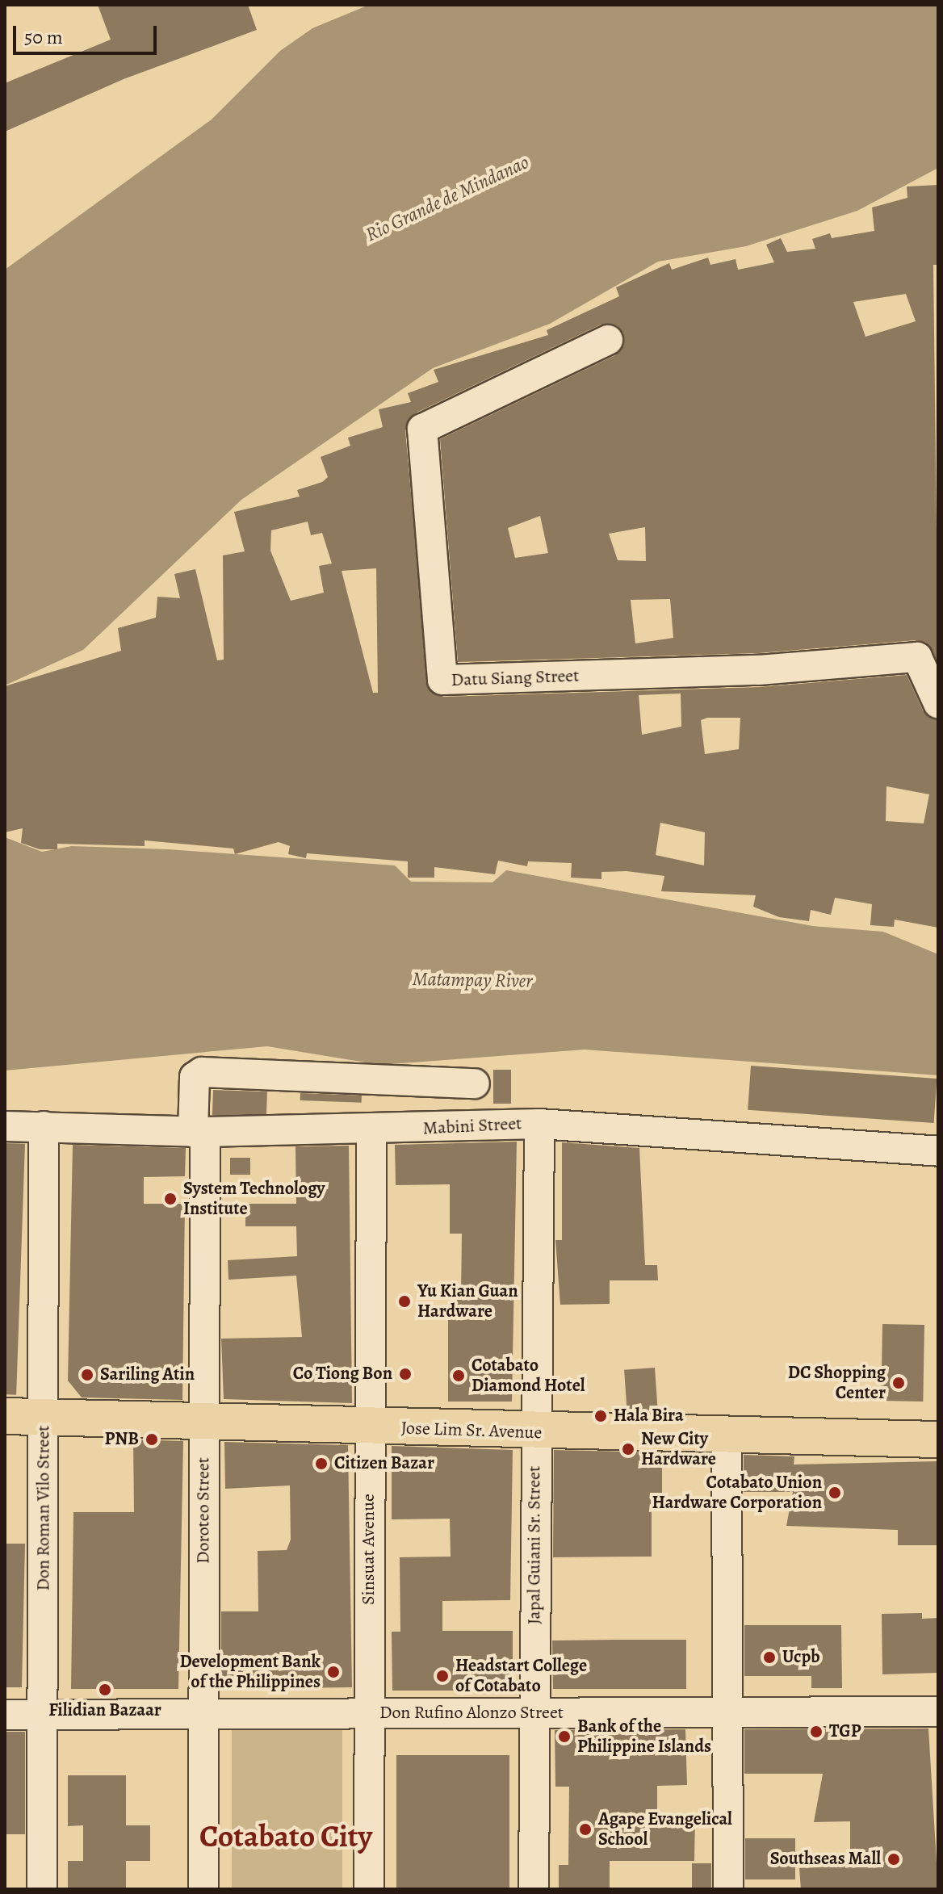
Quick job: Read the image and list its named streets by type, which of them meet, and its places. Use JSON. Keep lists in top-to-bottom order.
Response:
{
  "streets": {
    "main road": ["Jose Lim Sr. Avenue"],
    "street": [
      "Datu Siang Street",
      "Mabini Street",
      "Don Roman Vilo Street",
      "Doroteo Street",
      "Japal Guiani Sr. Street",
      "Sinsuat Avenue",
      "Don Rufino Alonzo Street"
    ]
  },
  "crossings": [
    ["Mabini Street", "Don Roman Vilo Street"],
    ["Mabini Street", "Doroteo Street"],
    ["Mabini Street", "Japal Guiani Sr. Street"],
    ["Mabini Street", "Sinsuat Avenue"],
    ["Jose Lim Sr. Avenue", "Don Roman Vilo Street"],
    ["Jose Lim Sr. Avenue", "Doroteo Street"],
    ["Jose Lim Sr. Avenue", "Japal Guiani Sr. Street"],
    ["Jose Lim Sr. Avenue", "Sinsuat Avenue"],
    ["Don Roman Vilo Street", "Don Rufino Alonzo Street"],
    ["Doroteo Street", "Don Rufino Alonzo Street"],
    ["Japal Guiani Sr. Street", "Don Rufino Alonzo Street"],
    ["Sinsuat Avenue", "Don Rufino Alonzo Street"]
  ],
  "districts": ["Cotabato City"],
  "water": ["Rio Grande de Mindanao", "Matampay River"],
  "places": [
    "System Technology Institute",
    "Yu Kian Guan Hardware",
    "Co Tiong Bon",
    "Sariling Atin",
    "Cotabato Diamond Hotel",
    "DC Shopping Center",
    "Hala Bira",
    "PNB",
    "New City Hardware",
    "Citizen Bazar",
    "Cotabato Union Hardware Corporation",
    "Ucpb",
    "Development Bank of the Philippines",
    "Headstart College of Cotabato",
    "Filidian Bazaar",
    "TGP",
    "Bank of the Philippine Islands",
    "Agape Evangelical School",
    "Southseas Mall"
  ],
  "scale_bar": "50 m"
}
